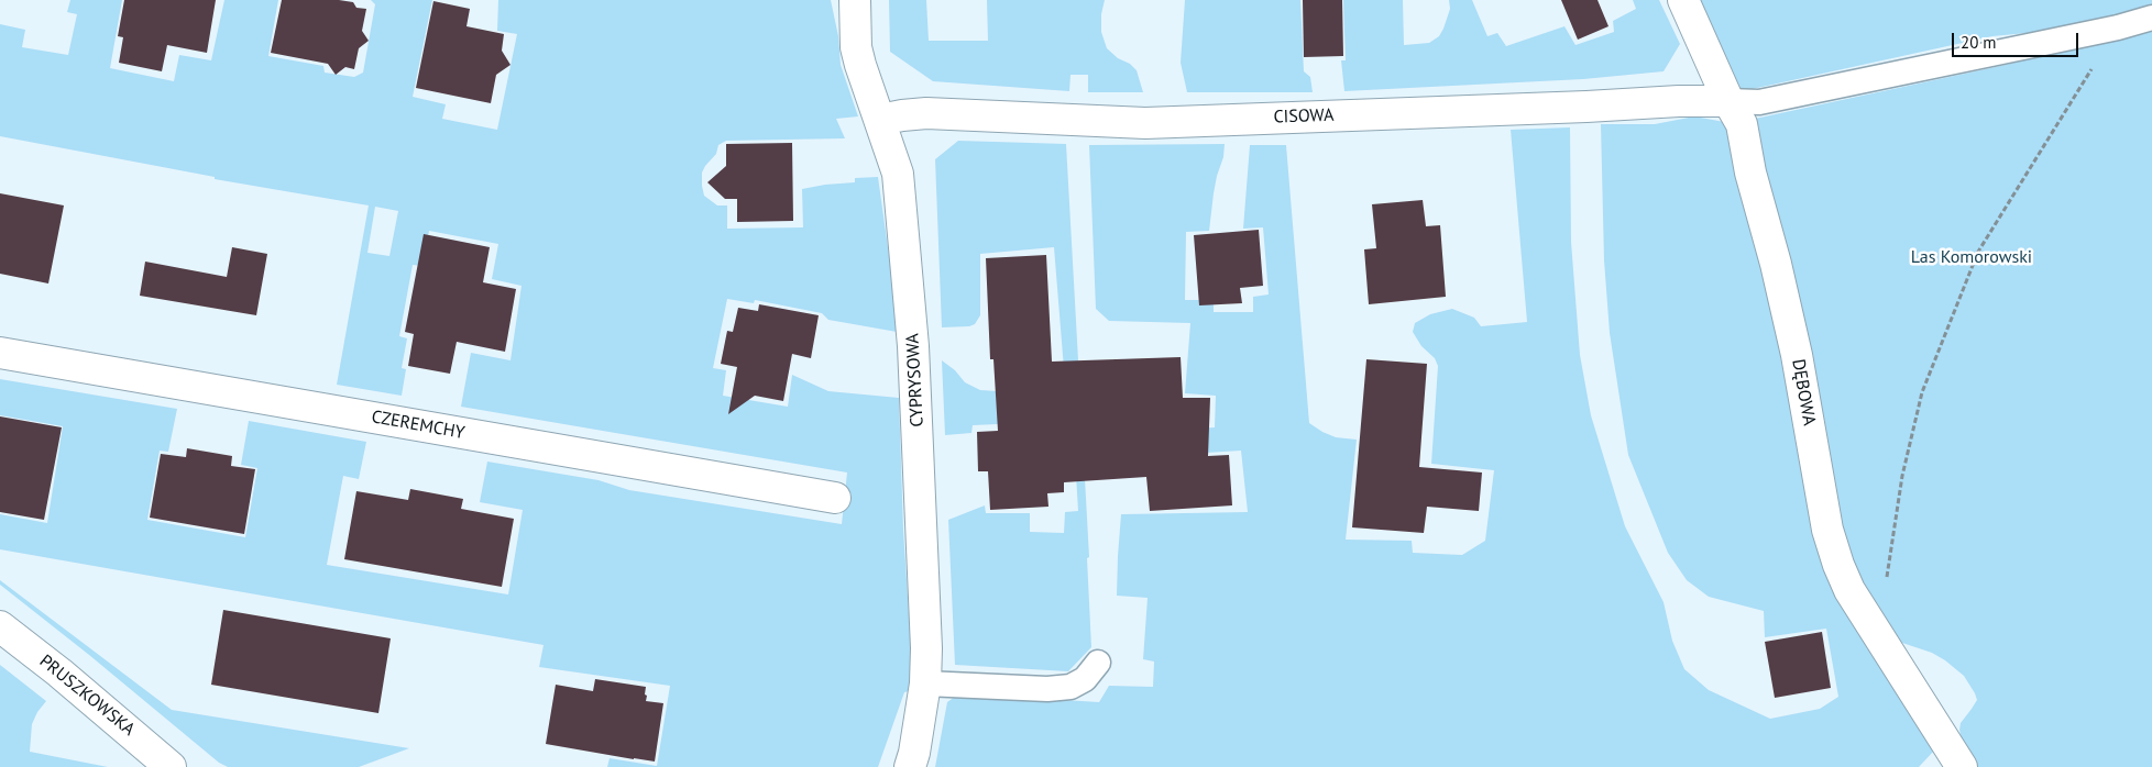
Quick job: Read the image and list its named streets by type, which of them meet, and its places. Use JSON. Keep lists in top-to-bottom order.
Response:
{
  "streets": {
    "street": [
      "CISOWA",
      "CYPRYSOWA",
      "DĘBOWA",
      "CZEREMCHY",
      "PRUSZKOWSKA"
    ]
  },
  "crossings": [
    ["CISOWA", "CYPRYSOWA"],
    ["CISOWA", "DĘBOWA"]
  ],
  "parks": ["Las Komorowski"],
  "scale_bar": "20 m"
}
